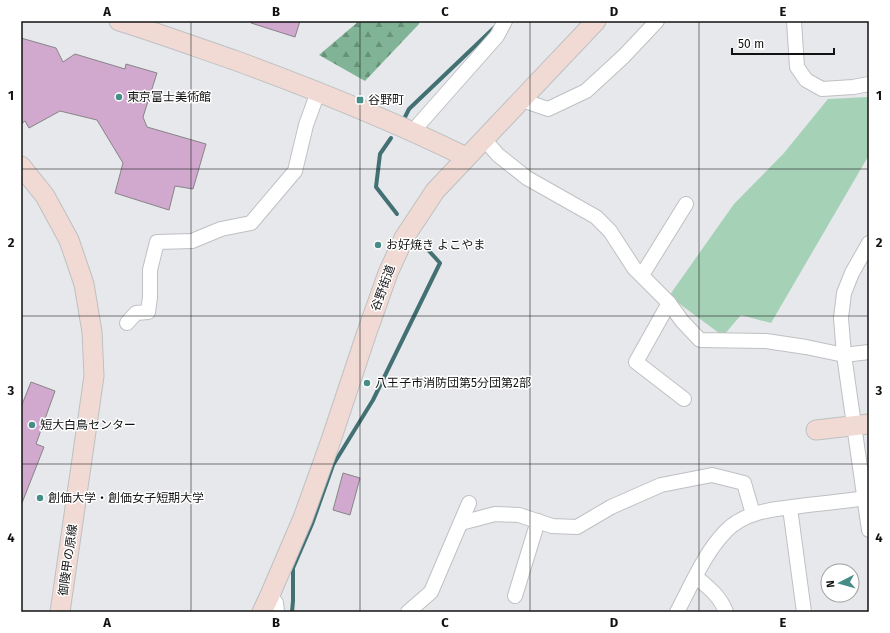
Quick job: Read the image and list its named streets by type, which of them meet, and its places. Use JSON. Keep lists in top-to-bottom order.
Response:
{
  "streets": {
    "street": ["谷野街道", "御陵甲の原線"]
  },
  "places": {
    "other": [
      "東京富士美術館",
      "お好焼き よこやま",
      "八王子市消防団第5分団第2部",
      "短大白鳥センター",
      "創価大学・創価女子短期大学"
    ],
    "transit": ["谷野町"]
  },
  "scale_bar": "50 m",
  "north": "left",
  "grid": {
    "columns": [
      "A",
      "B",
      "C",
      "D",
      "E"
    ],
    "rows": [
      "1",
      "2",
      "3",
      "4"
    ]
  }
}
